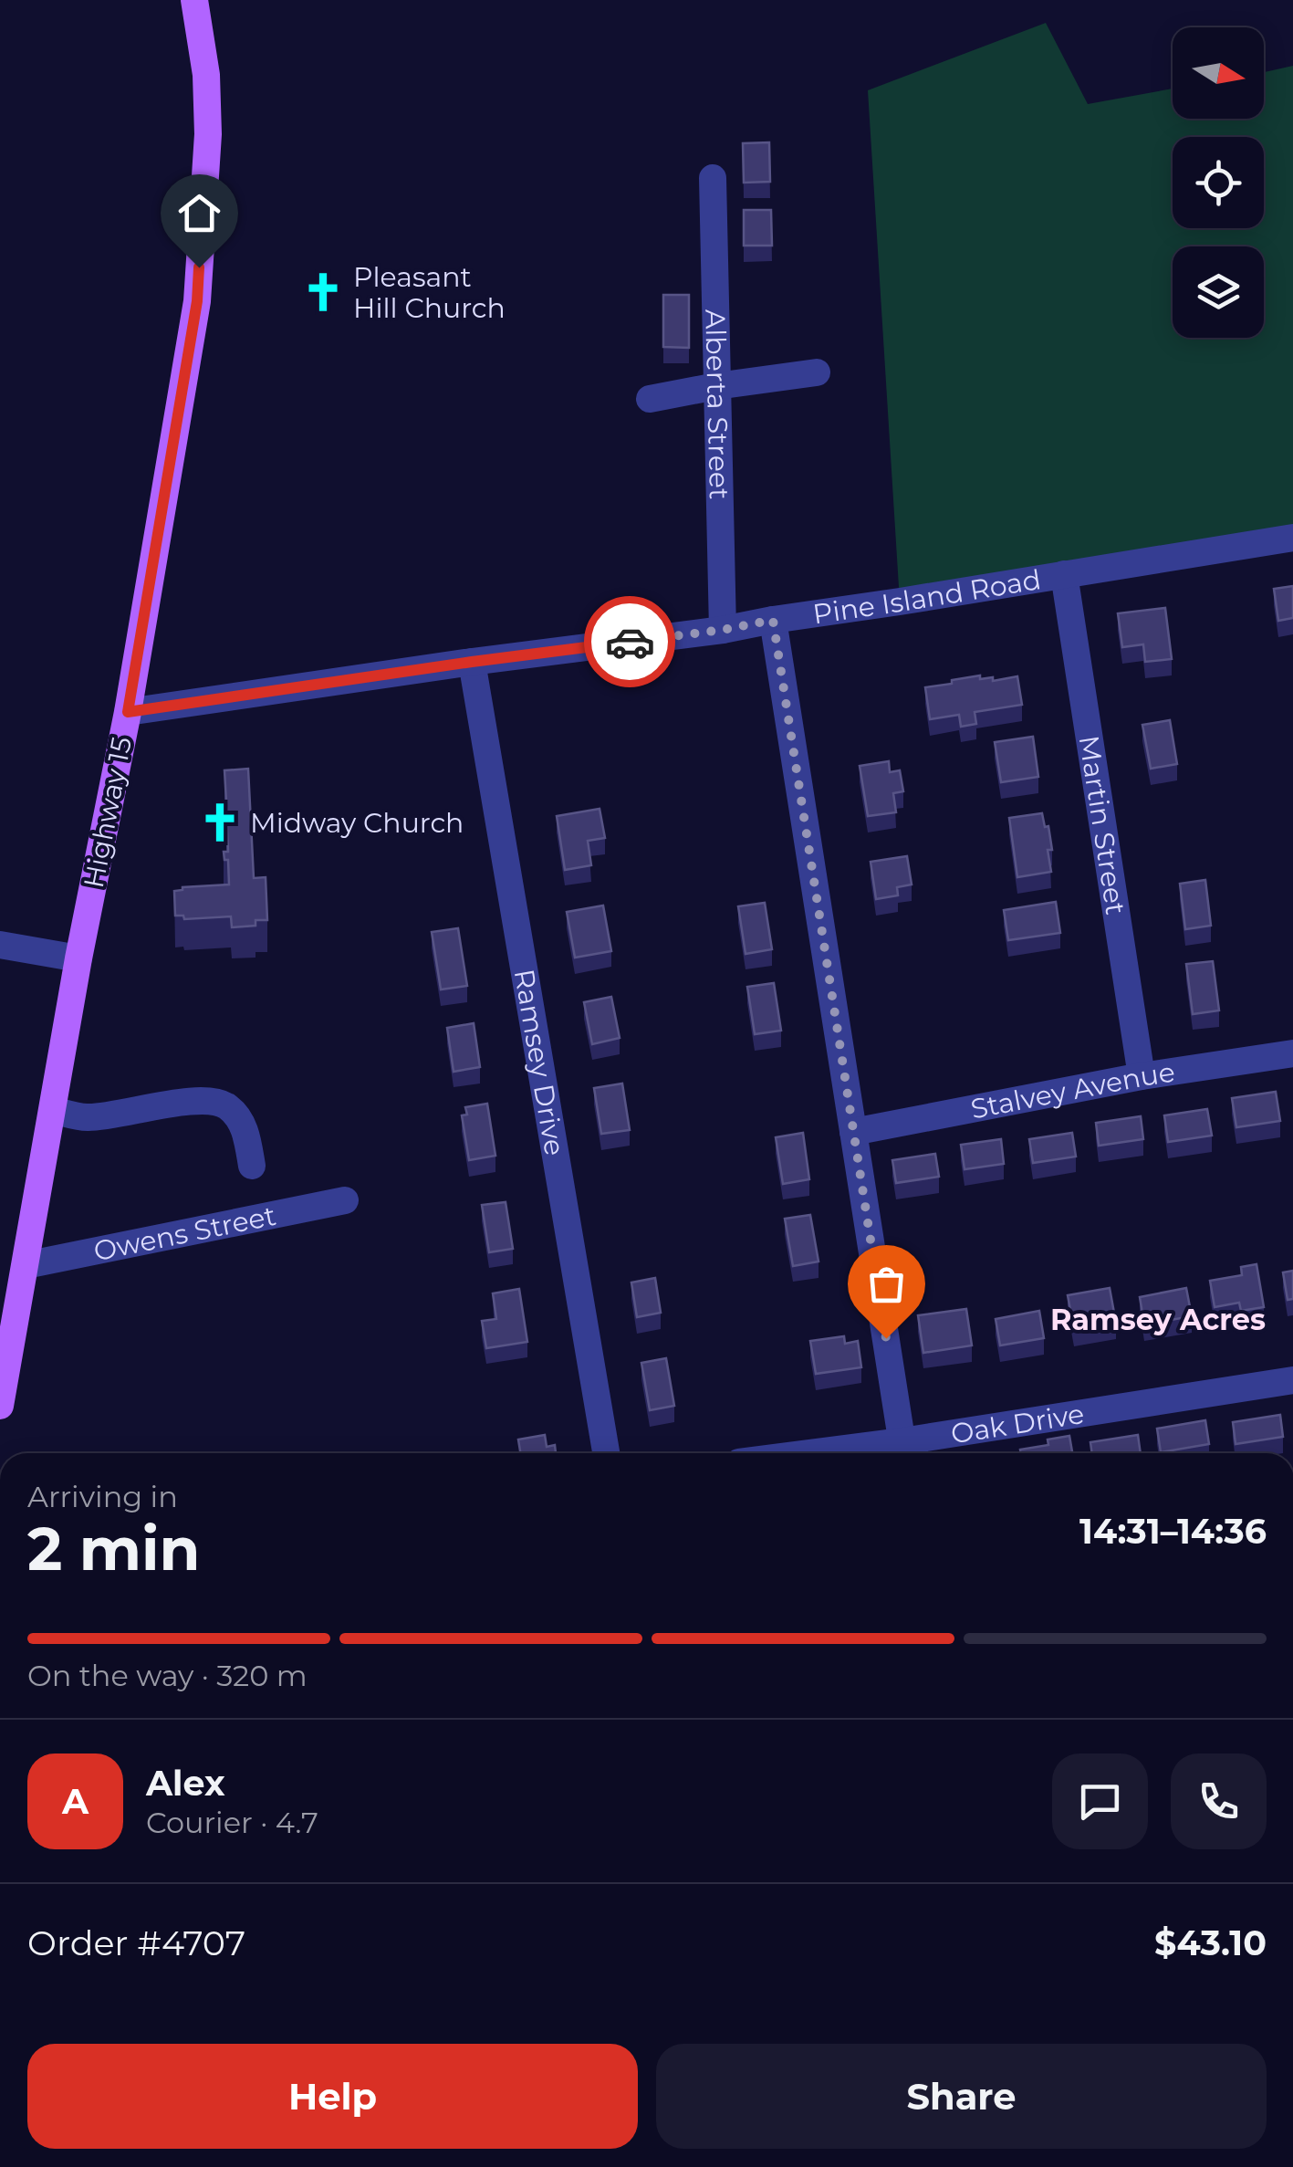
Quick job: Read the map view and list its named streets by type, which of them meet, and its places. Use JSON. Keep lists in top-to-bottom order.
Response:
{
  "streets": {
    "main road": ["Highway 15"],
    "street": [
      "Alberta Street",
      "Pine Island Road",
      "Martin Street",
      "Ramsey Drive",
      "Stalvey Avenue",
      "Owens Street",
      "Oak Drive"
    ]
  },
  "crossings": [
    ["Alberta Street", "Pine Island Road"],
    ["Pine Island Road", "Highway 15"],
    ["Pine Island Road", "Martin Street"],
    ["Pine Island Road", "Ramsey Drive"],
    ["Highway 15", "Owens Street"],
    ["Martin Street", "Stalvey Avenue"]
  ],
  "districts": ["Ramsey Acres"],
  "places": {
    "church": ["Pleasant Hill Church", "Midway Church"]
  },
  "north": "right",
  "page": {
    "heading": ["2 min", "Arriving in", "14:31–14:36"],
    "panel": [
      "Alex",
      "Courier · 4.7",
      "Order #4707",
      "$43.10"
    ],
    "bar": "On the way · 320 m",
    "round": "A",
    "buttons": ["Help", "Share"]
  }
}
